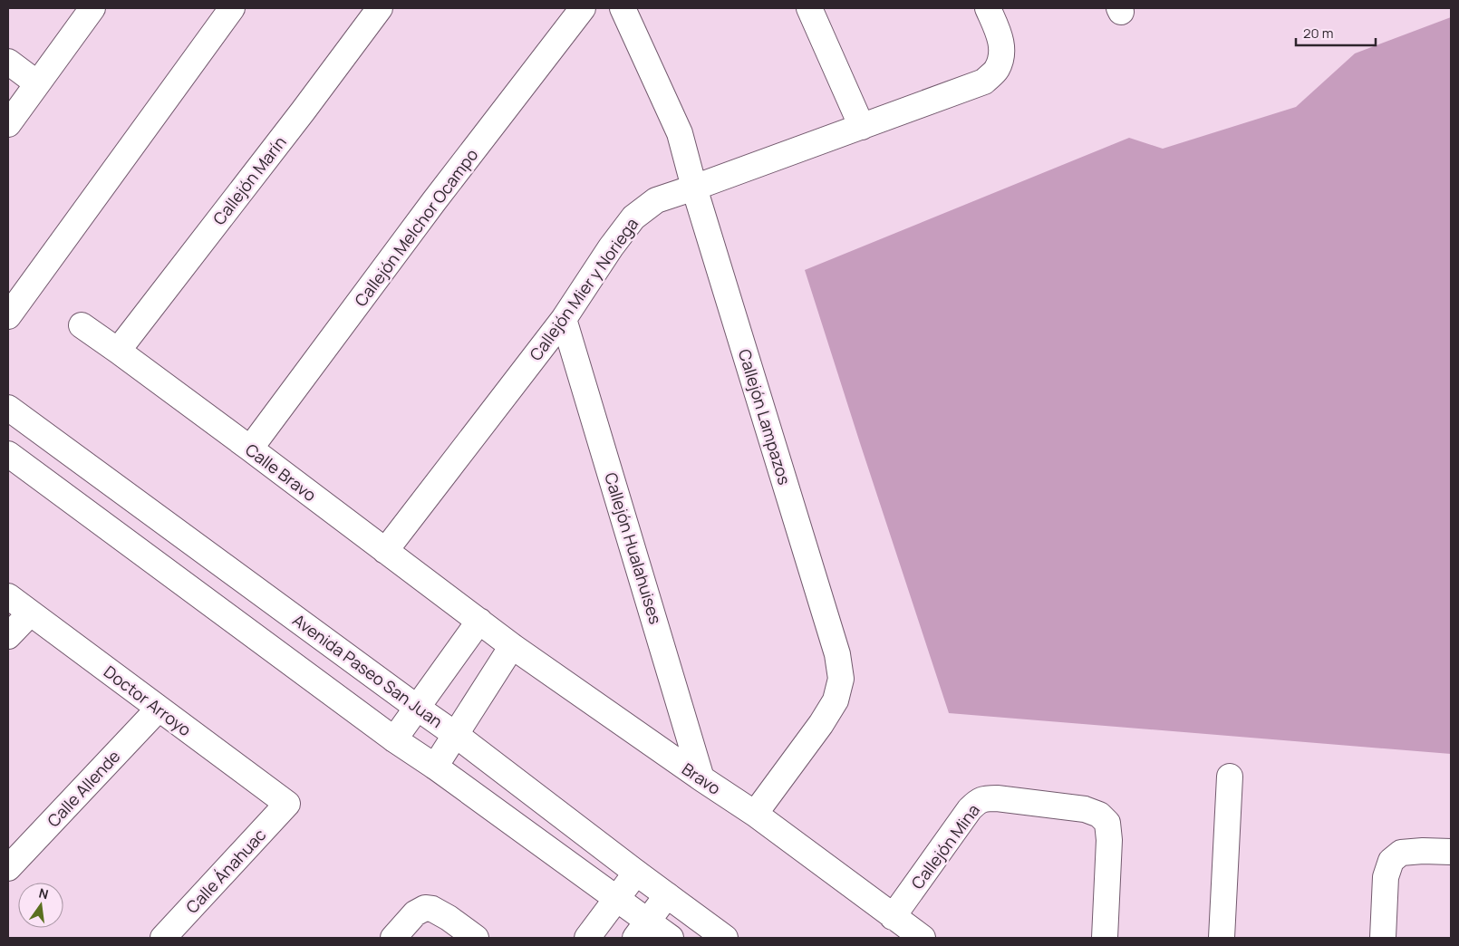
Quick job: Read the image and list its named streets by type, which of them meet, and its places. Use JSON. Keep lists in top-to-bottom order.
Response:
{
  "streets": {
    "street": [
      "Callejón Marín",
      "Callejón Melchor Ocampo",
      "Callejón Mier y Noriega",
      "Callejón Lampazos",
      "Calle Bravo",
      "Callejón Hualahuises",
      "Avenida Paseo San Juan",
      "Doctor Arroyo",
      "Bravo",
      "Calle Allende",
      "Callejón Mina",
      "Calle Ánahuac"
    ]
  },
  "crossings": [
    ["Callejón Marín", "Calle Bravo"],
    ["Callejón Melchor Ocampo", "Calle Bravo"],
    ["Callejón Mier y Noriega", "Callejón Lampazos"],
    ["Callejón Mier y Noriega", "Calle Bravo"],
    ["Callejón Mier y Noriega", "Callejón Hualahuises"],
    ["Callejón Lampazos", "Bravo"],
    ["Calle Bravo", "Bravo"],
    ["Callejón Hualahuises", "Bravo"],
    ["Doctor Arroyo", "Calle Allende"],
    ["Doctor Arroyo", "Calle Ánahuac"],
    ["Bravo", "Callejón Mina"]
  ],
  "scale_bar": "20 m",
  "north": "top"
}
